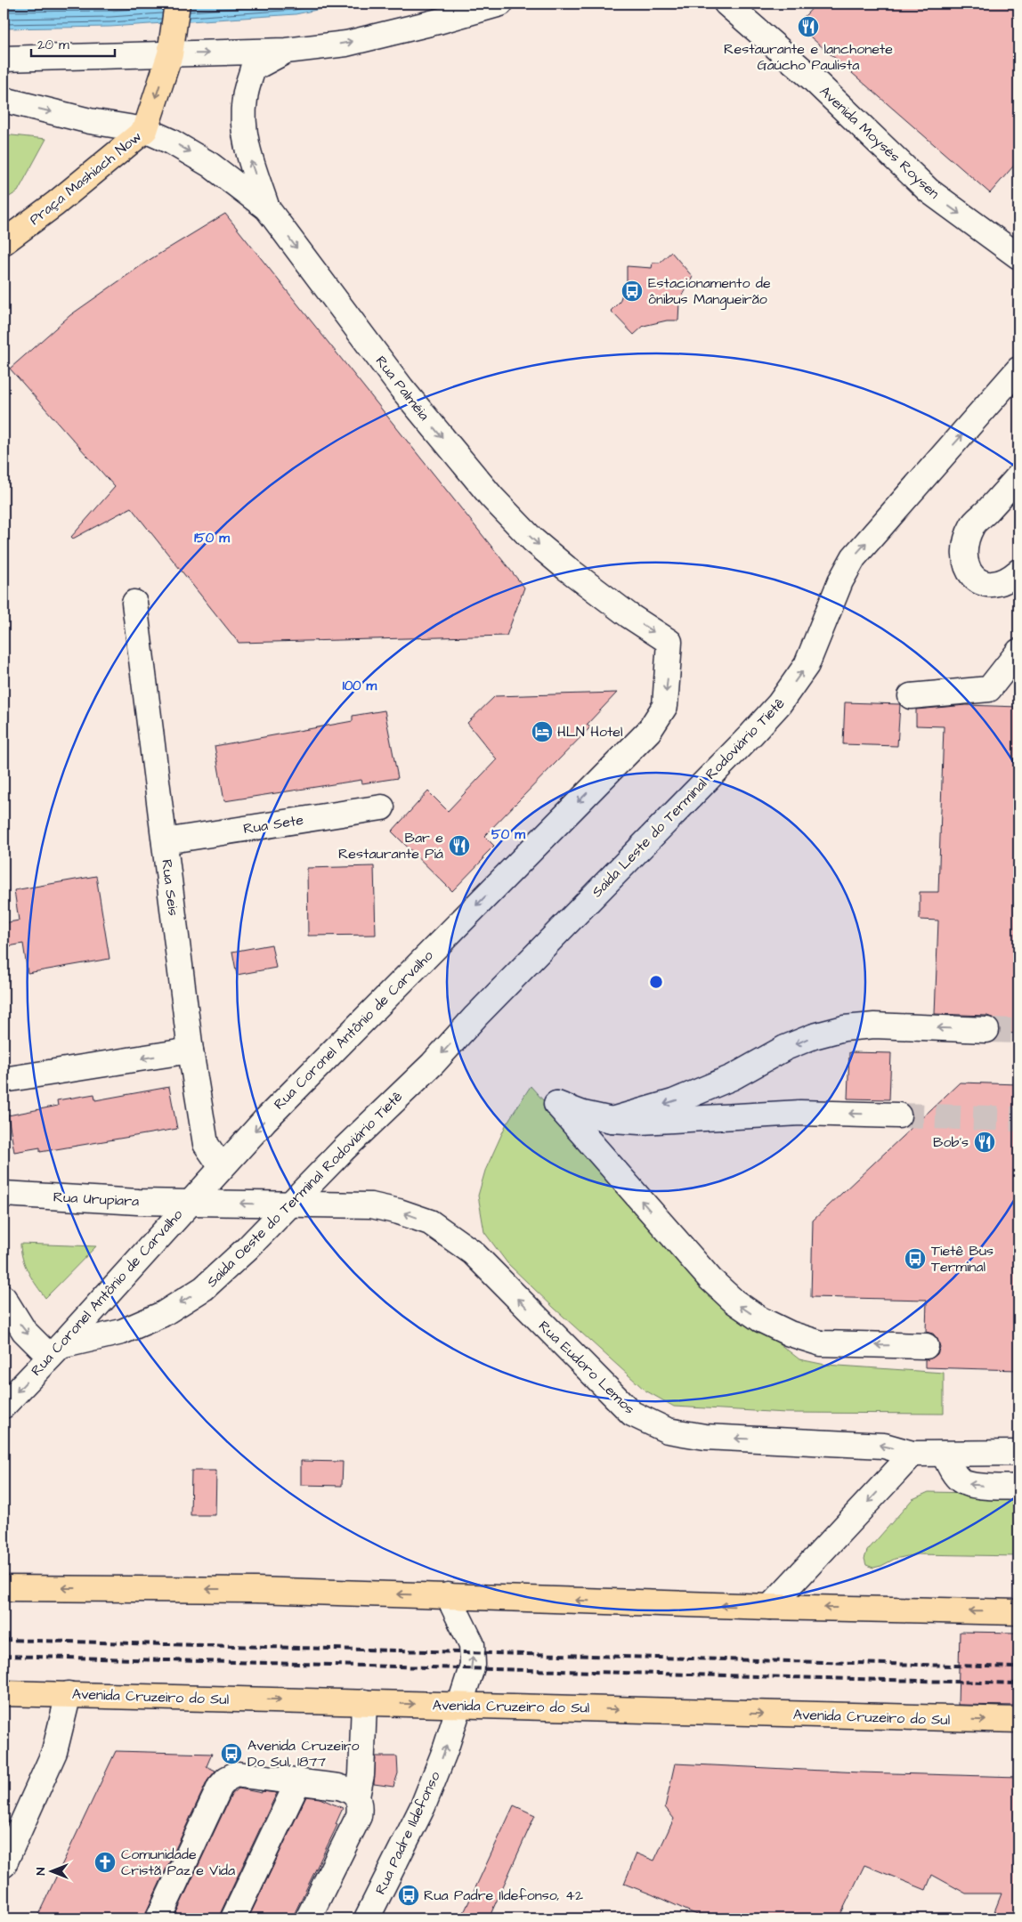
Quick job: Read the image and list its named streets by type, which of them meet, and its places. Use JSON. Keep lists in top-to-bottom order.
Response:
{
  "streets": {
    "main road": ["Praça Mashiach Now", "Avenida Cruzeiro do Sul"],
    "street": [
      "Avenida Moysés Roysen",
      "Rua Palméia",
      "Saída Leste do Terminal Rodoviário Tietê",
      "Rua Sete",
      "Rua Seis",
      "Rua Coronel Antônio de Carvalho",
      "Saída Oeste do Terminal Rodoviário Tietê",
      "Rua Urupiara",
      "Rua Eudoro Lemos",
      "Rua Padre Ildefonso"
    ]
  },
  "crossings": [
    ["Praça Mashiach Now", "Rua Palméia"],
    ["Rua Palméia", "Rua Coronel Antônio de Carvalho"],
    ["Saída Leste do Terminal Rodoviário Tietê", "Saída Oeste do Terminal Rodoviário Tietê"],
    ["Rua Sete", "Rua Seis"],
    ["Rua Seis", "Rua Coronel Antônio de Carvalho"],
    ["Rua Coronel Antônio de Carvalho", "Saída Oeste do Terminal Rodoviário Tietê"],
    ["Rua Coronel Antônio de Carvalho", "Rua Urupiara"],
    ["Rua Coronel Antônio de Carvalho", "Rua Eudoro Lemos"],
    ["Saída Oeste do Terminal Rodoviário Tietê", "Rua Eudoro Lemos"],
    ["Rua Urupiara", "Rua Eudoro Lemos"],
    ["Avenida Cruzeiro do Sul", "Rua Padre Ildefonso"]
  ],
  "one_way": [
    "Avenida Moysés Roysen",
    "Rua Palméia",
    "Saída Leste do Terminal Rodoviário Tietê",
    "Rua Coronel Antônio de Carvalho",
    "Saída Oeste do Terminal Rodoviário Tietê",
    "Rua Eudoro Lemos"
  ],
  "places": {
    "restaurant": ["Restaurante e lanchonete Gaúcho Paulista", "Bar e Restaurante Piá", "Bob's"],
    "bus stop": [
      "Estacionamento de ônibus Mangueirão",
      "Tietê Bus Terminal",
      "Avenida Cruzeiro Do Sul, 1877",
      "Rua Padre Ildefonso, 42"
    ],
    "hotel": ["HLN Hotel"],
    "church": ["Comunidade Cristã Paz e Vida"]
  },
  "scale_bar": "20 m",
  "north": "left",
  "rings": ["150 m", "100 m", "50 m"]
}
